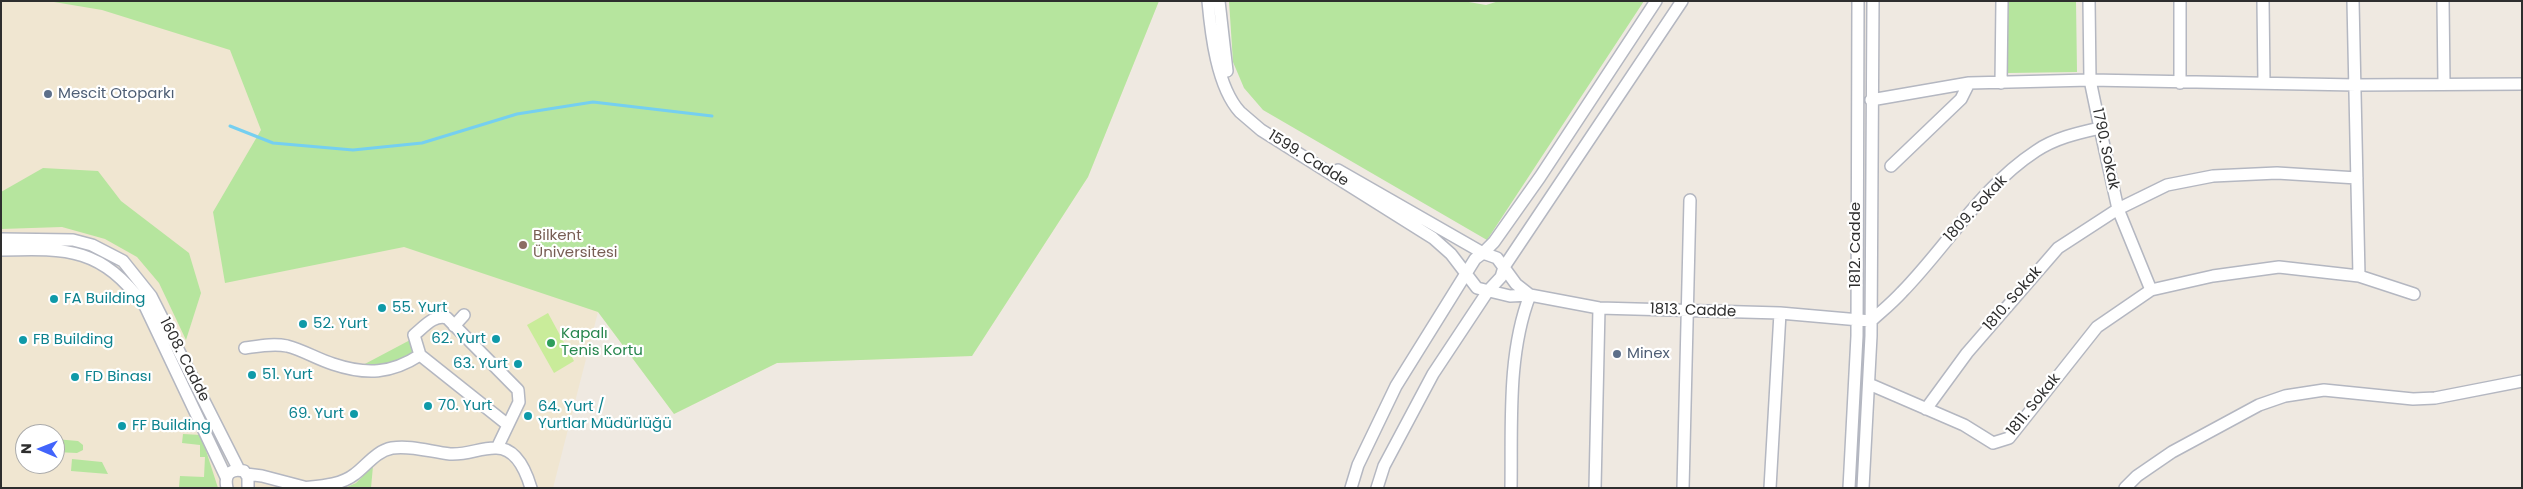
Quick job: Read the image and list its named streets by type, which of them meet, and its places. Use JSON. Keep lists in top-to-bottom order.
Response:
{
  "streets": {
    "street": [
      "1790. Sokak",
      "1599. Cadde",
      "1809. Sokak",
      "1812. Cadde",
      "1810. Sokak",
      "1813. Cadde",
      "1608. Cadde",
      "1811. Sokak"
    ]
  },
  "crossings": [
    ["1790. Sokak", "1809. Sokak"],
    ["1790. Sokak", "1810. Sokak"],
    ["1790. Sokak", "1811. Sokak"],
    ["1599. Cadde", "1813. Cadde"],
    ["1809. Sokak", "1812. Cadde"],
    ["1809. Sokak", "1813. Cadde"],
    ["1812. Cadde", "1813. Cadde"],
    ["1812. Cadde", "1811. Sokak"],
    ["1810. Sokak", "1811. Sokak"]
  ],
  "places": [
    "Mescit Otoparkı",
    "Bilkent Üniversitesi",
    "FA Building",
    "55. Yurt",
    "52. Yurt",
    "62. Yurt",
    "FB Building",
    "Kapalı Tenis Kortu",
    "Minex",
    "63. Yurt",
    "51. Yurt",
    "FD Binası",
    "70. Yurt",
    "69. Yurt",
    "64. Yurt / Yurtlar Müdürlüğü",
    "FF Building"
  ],
  "north": "left"
}
